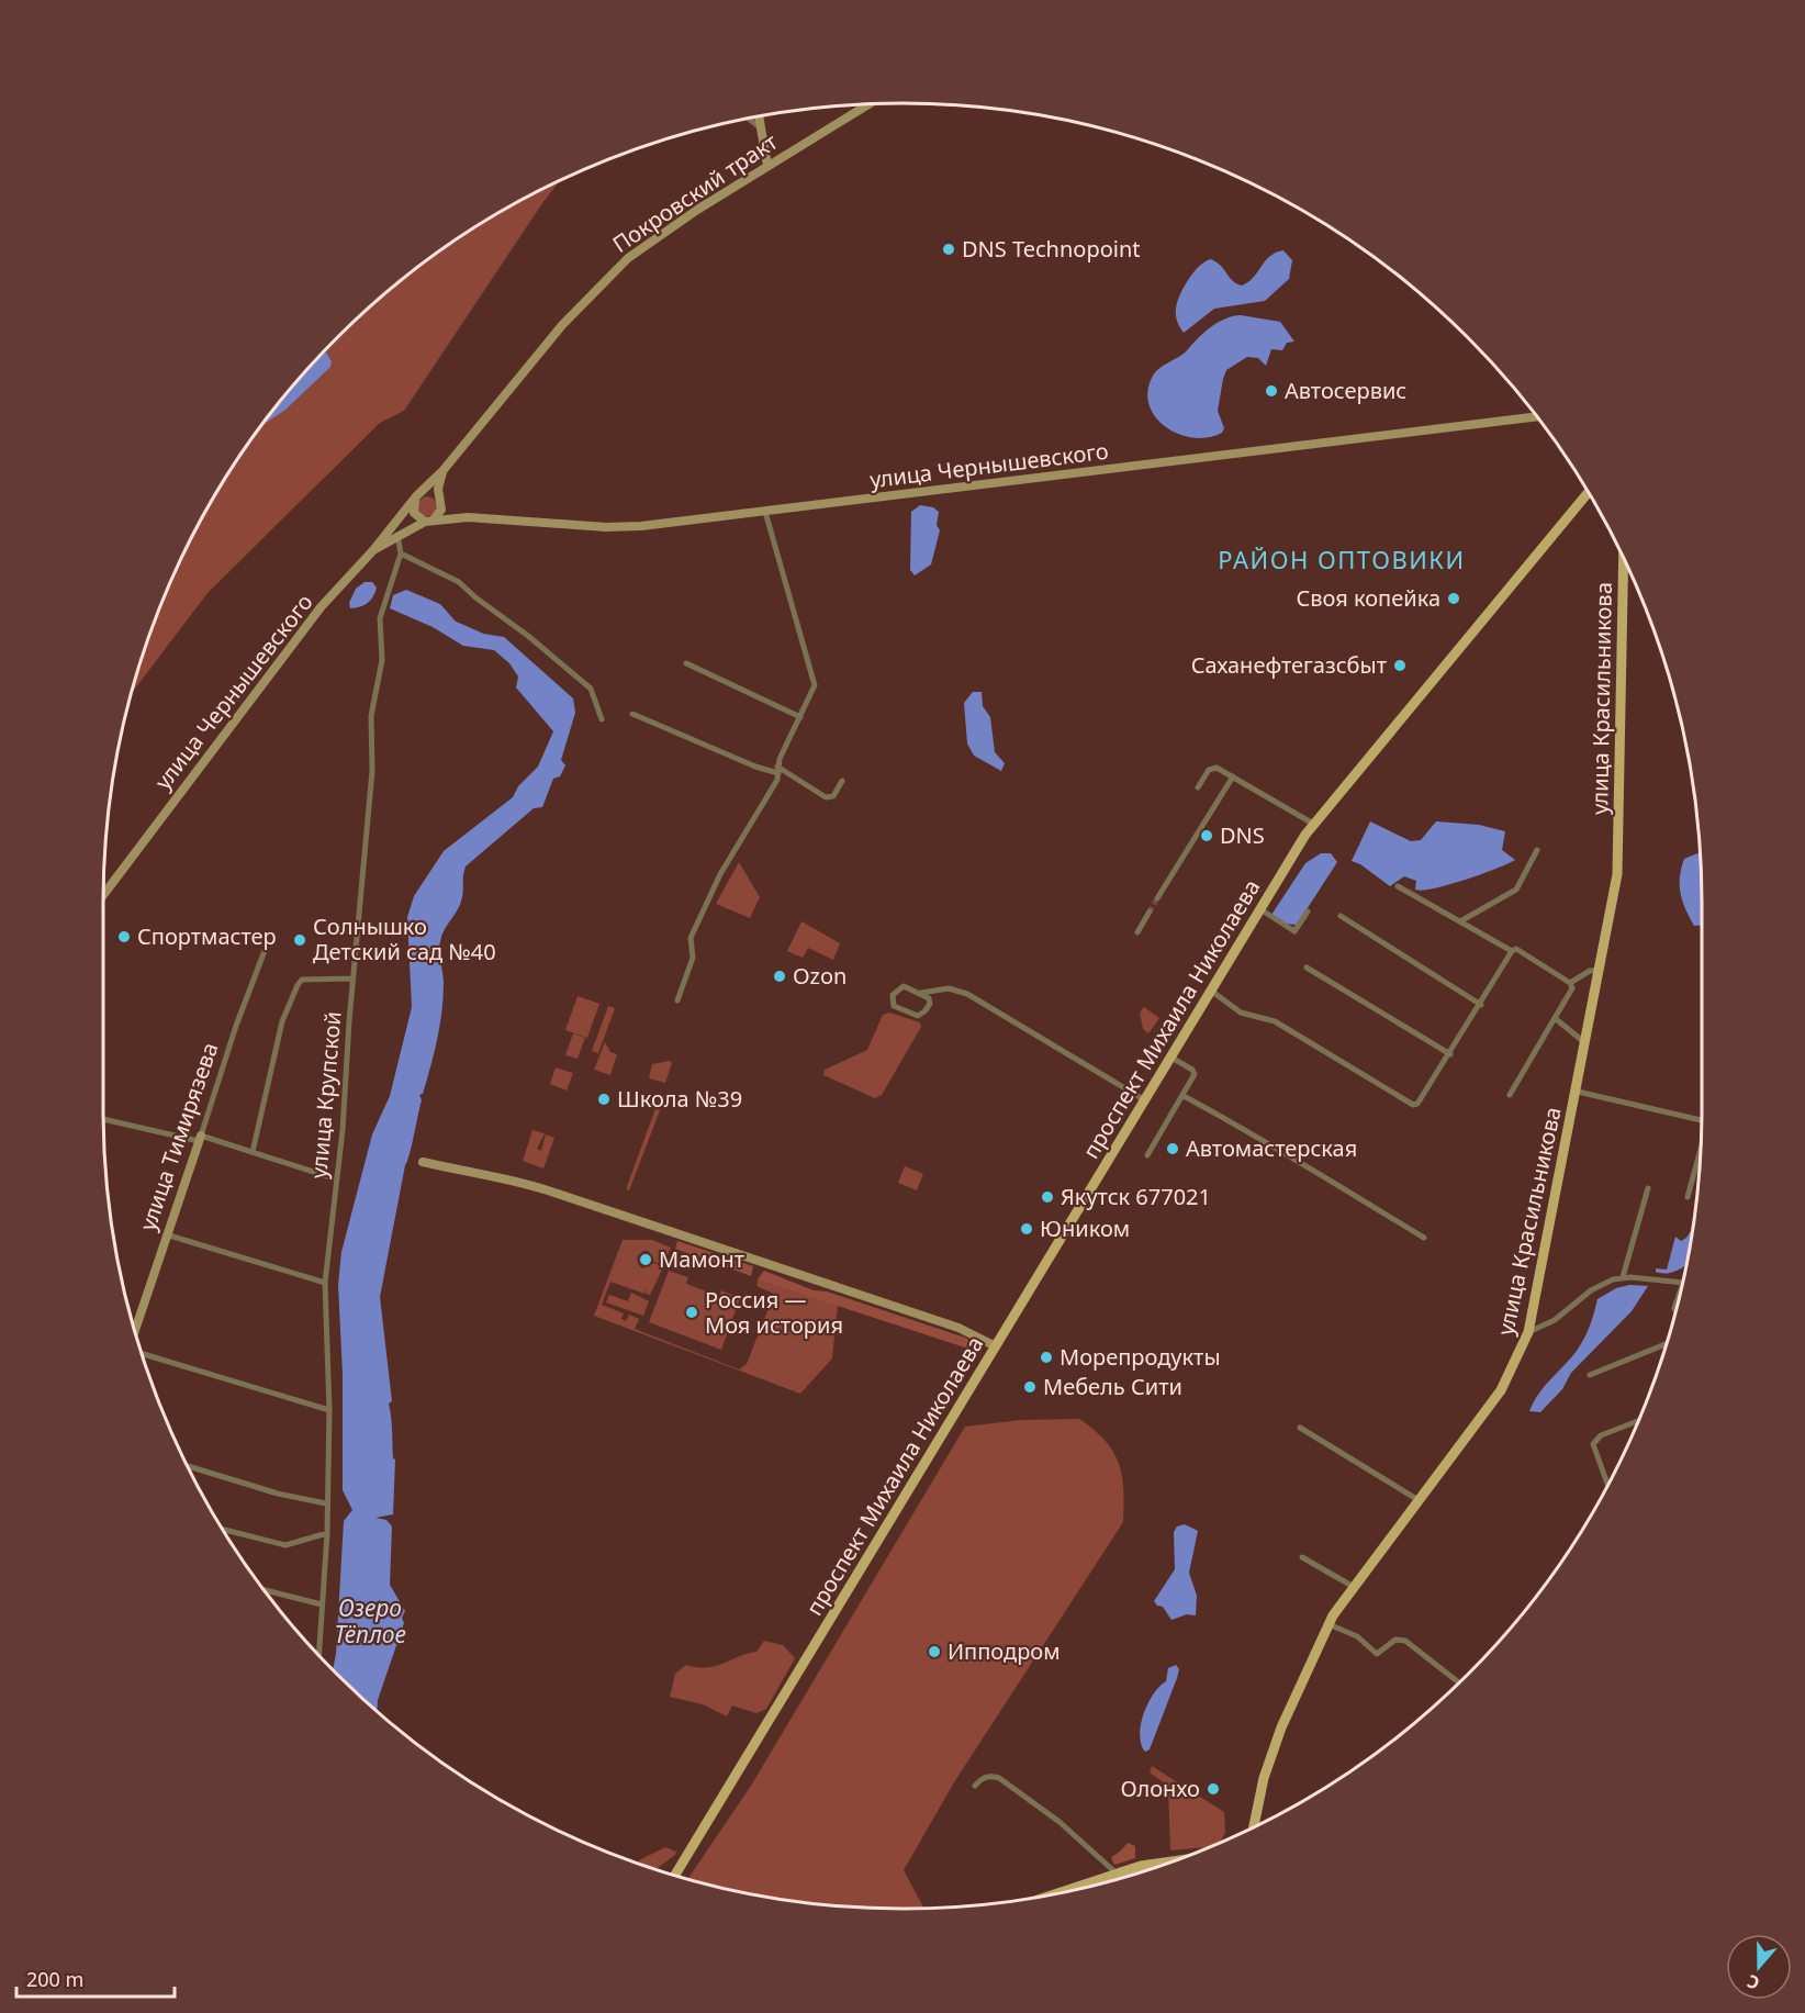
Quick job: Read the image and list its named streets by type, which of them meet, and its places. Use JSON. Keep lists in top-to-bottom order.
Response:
{
  "streets": {
    "main road": [
      "Покровский тракт",
      "улица Чернышевского",
      "улица Красильникова",
      "проспект Михаила Николаева",
      "улица Тимирязева"
    ],
    "street": ["улица Крупской"]
  },
  "crossings": [
    ["Покровский тракт", "улица Чернышевского"],
    ["улица Чернышевского", "улица Крупской"]
  ],
  "districts": ["РАЙОН ОПТОВИКИ"],
  "water": ["Озеро Тёплое"],
  "places": [
    "DNS Technopoint",
    "Автосервис",
    "Своя копейка",
    "Саханефтегазсбыт",
    "DNS",
    "Спортмастер",
    "Солнышко Детский сад №40",
    "Ozon",
    "Школа №39",
    "Автомастерская",
    "Якутск 677021",
    "Юником",
    "Мамонт",
    "Россия — Моя история",
    "Морепродукты",
    "Мебель Сити",
    "Ипподром",
    "Олонхо"
  ],
  "scale_bar": "200 m",
  "north": "bottom"
}
